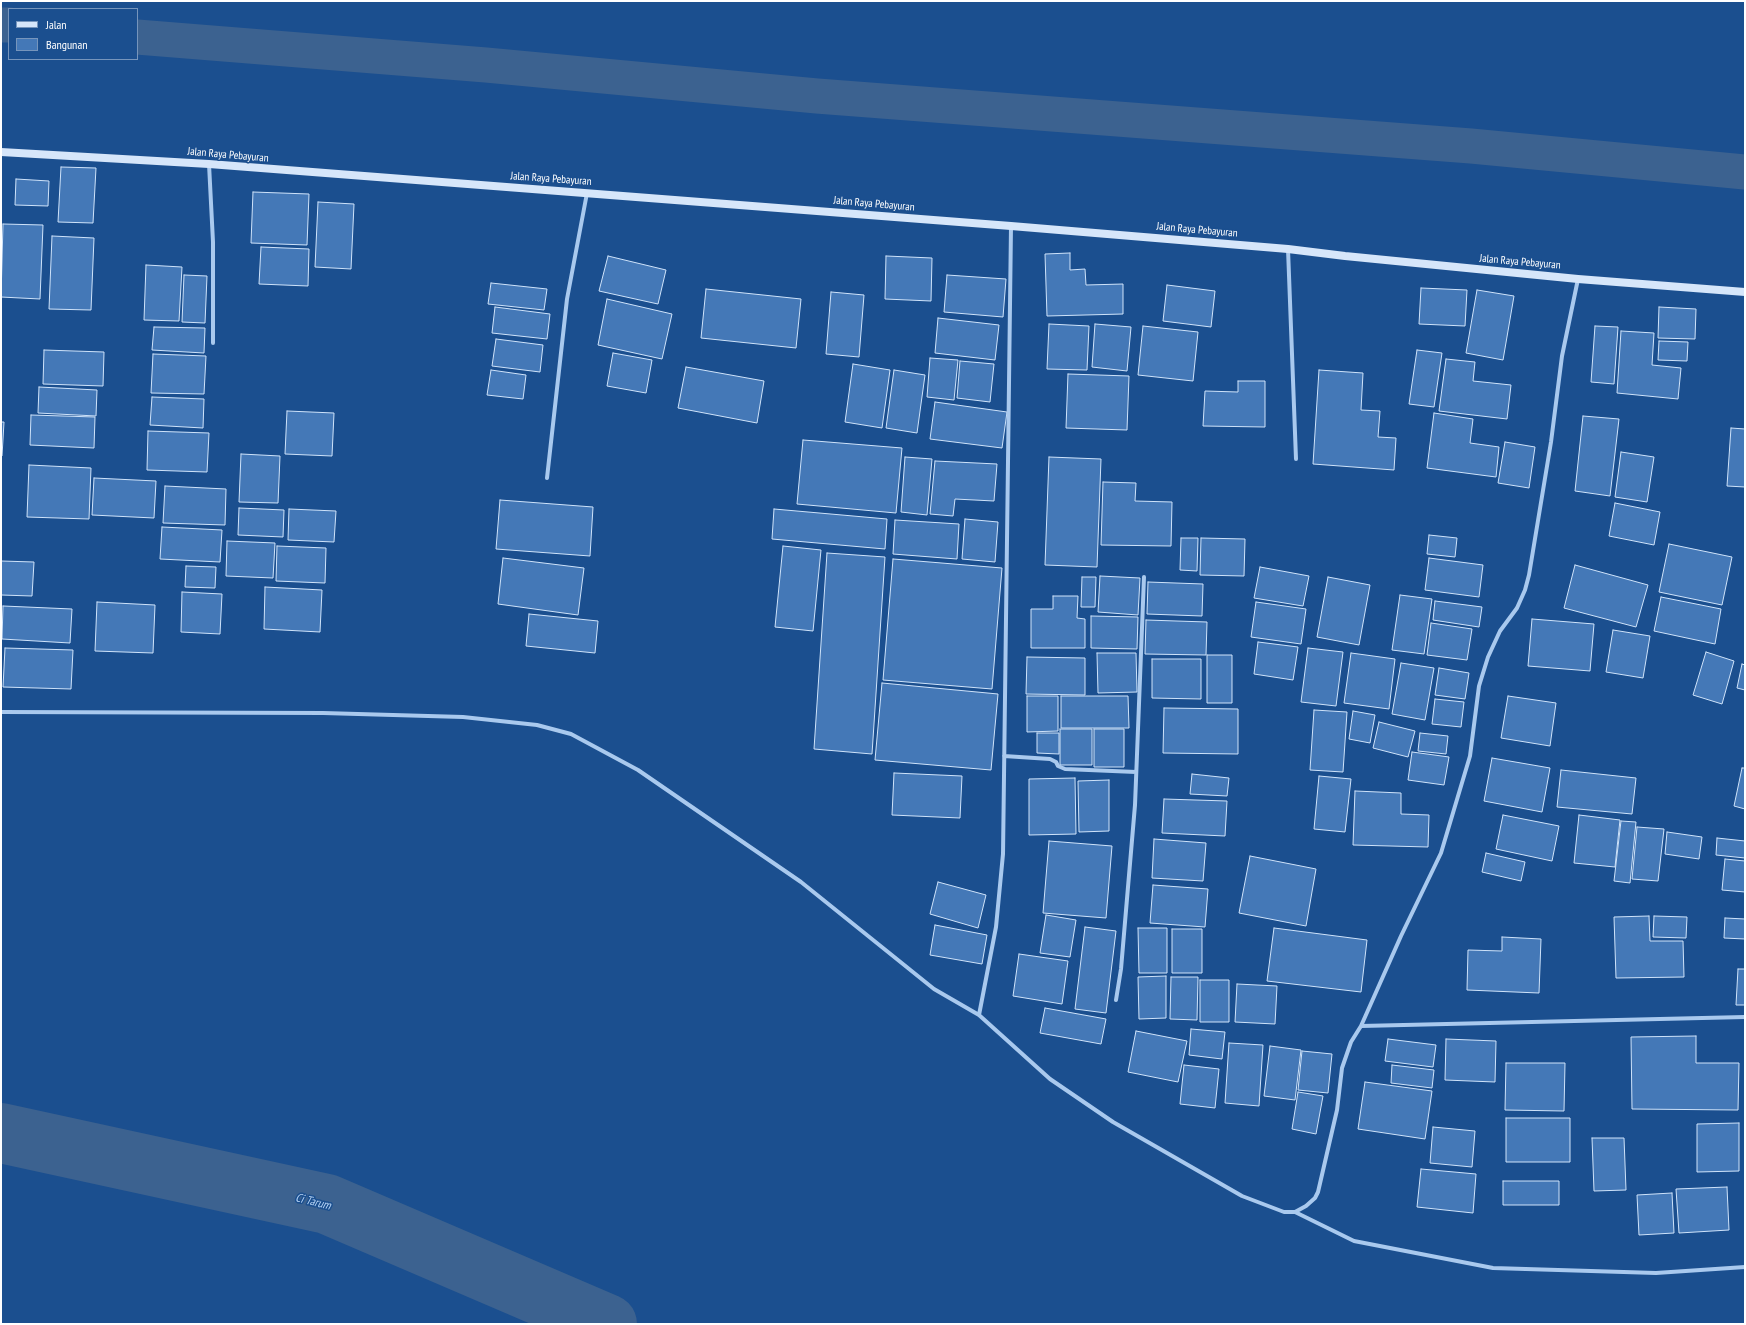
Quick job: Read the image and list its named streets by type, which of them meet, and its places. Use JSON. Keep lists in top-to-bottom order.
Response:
{
  "streets": {
    "main road": ["Jalan Raya Pebayuran"]
  },
  "water": ["Ci Tarum"],
  "legend": ["Jalan", "Bangunan"]
}
